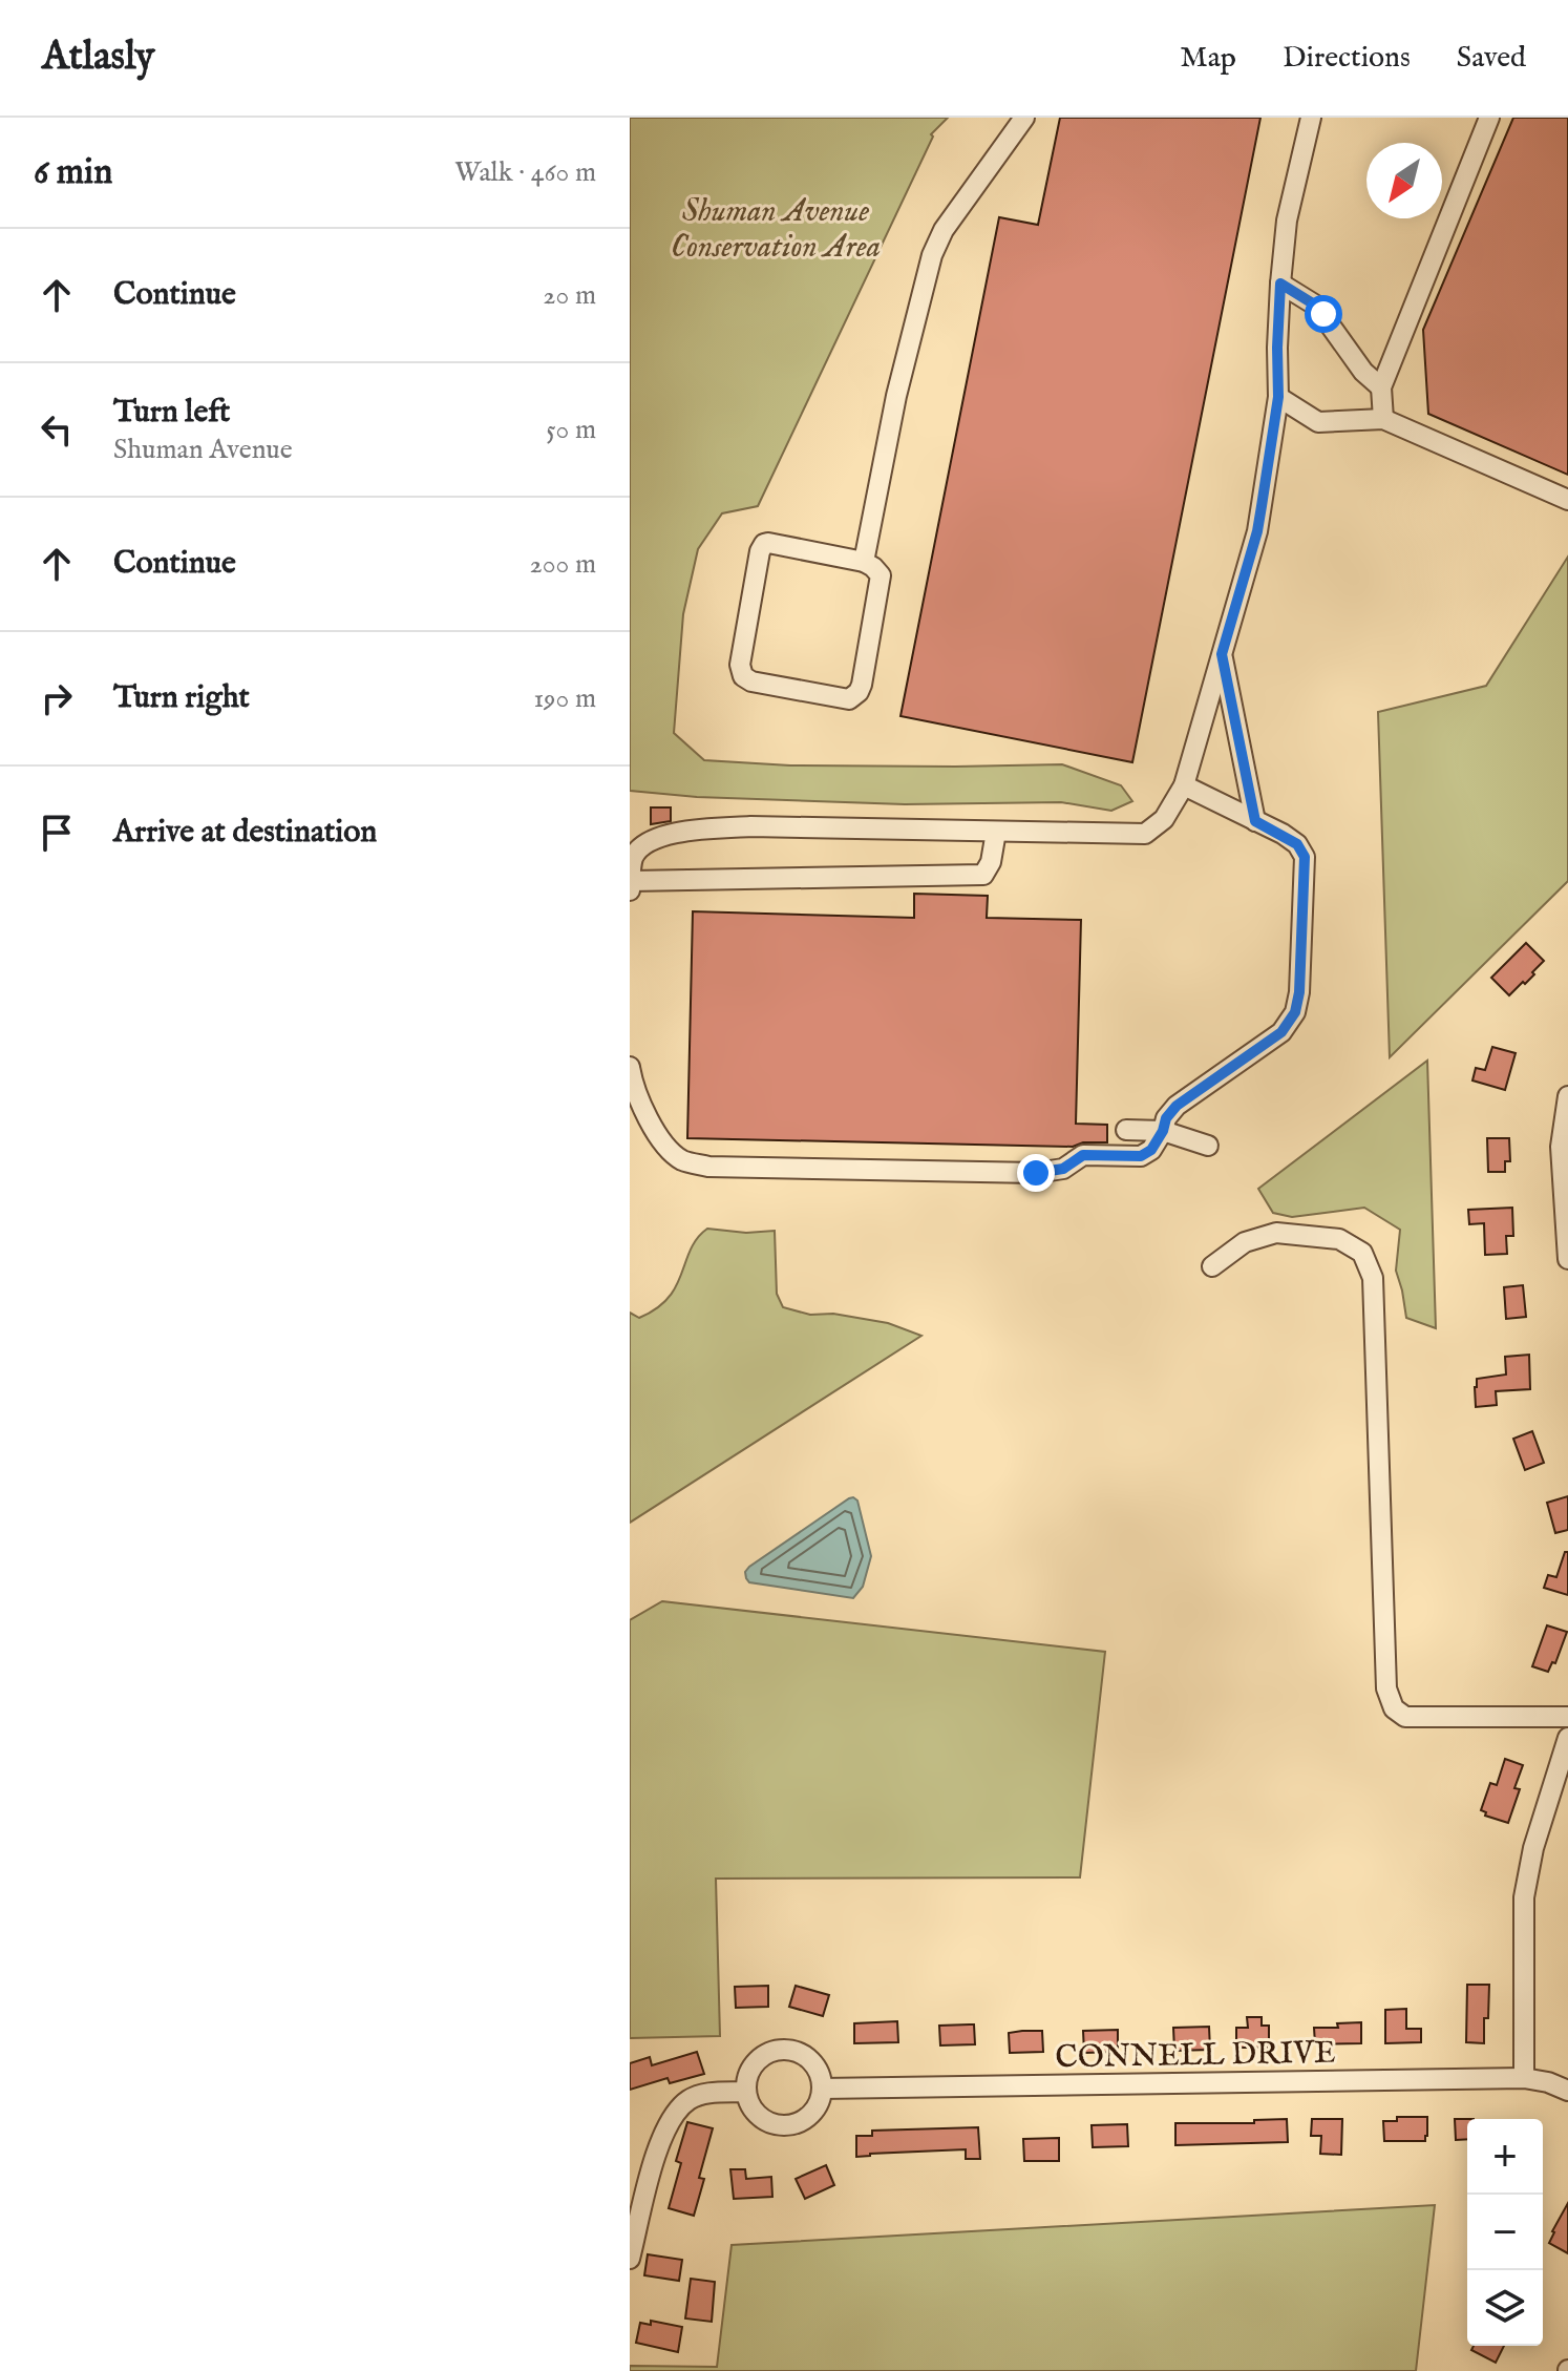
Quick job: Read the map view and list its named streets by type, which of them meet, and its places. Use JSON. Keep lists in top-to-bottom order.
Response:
{
  "streets": {
    "street": ["CONNELL DRIVE"]
  },
  "parks": ["Shuman Avenue Conservation Area"],
  "north": "bottom left",
  "page": {
    "header": "Atlasly",
    "nav": ["Map", "Directions", "Saved"],
    "heading": ["6 min", "Walk · 460 m"],
    "list": [
      ["Continue", "20 m"],
      ["Turn left", "Shuman Avenue", "50 m"],
      ["Continue", "200 m"],
      ["Turn right", "190 m"],
      "Arrive at destination"
    ],
    "map_buttons": ["+", "−"]
  }
}
